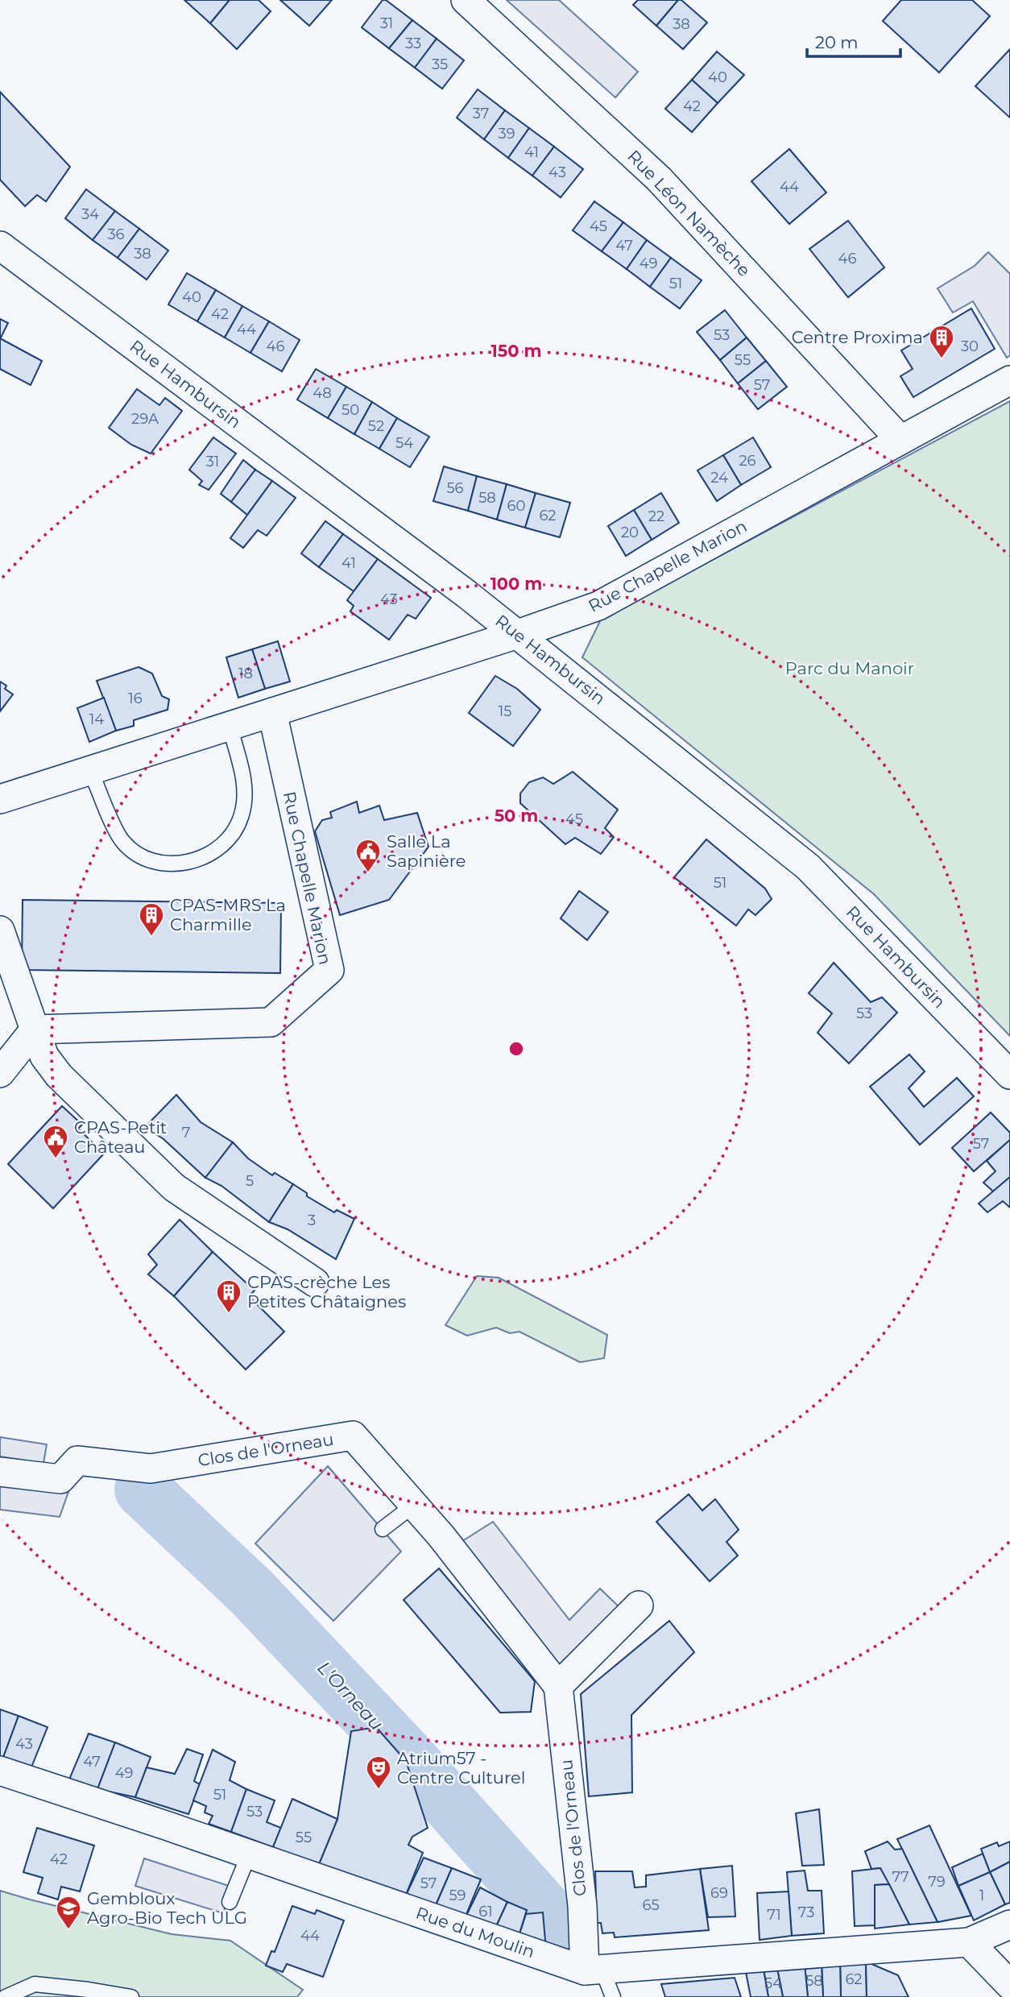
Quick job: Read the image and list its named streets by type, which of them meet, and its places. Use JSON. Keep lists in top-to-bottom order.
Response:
{
  "streets": {
    "street": [
      "Rue Léon Namèche",
      "Rue Hambursin",
      "Rue Chapelle Marion",
      "Clos de l'Orneau",
      "Rue du Moulin"
    ]
  },
  "crossings": [
    ["Rue Léon Namèche", "Rue Chapelle Marion"],
    ["Rue Hambursin", "Rue Chapelle Marion"],
    ["Clos de l'Orneau", "Rue du Moulin"]
  ],
  "water": ["L'Orneau"],
  "parks": ["Parc du Manoir"],
  "places": {
    "building": ["Centre Proxima", "CPAS-MRS La Charmille", "CPAS-crèche Les Petites Châtaignes"],
    "public building": ["Salle La Sapinière", "CPAS-Petit Château"],
    "theatre": ["Atrium57 - Centre Culturel"],
    "school or university": ["Gembloux Agro-Bio Tech ULG"]
  },
  "house_numbers": [
    "31",
    "38",
    "33",
    "35",
    "40",
    "42",
    "37",
    "39",
    "41",
    "43",
    "44",
    "34",
    "45",
    "36",
    "47",
    "38",
    "46",
    "49",
    "51",
    "40",
    "42",
    "44",
    "53",
    "46",
    "30",
    "55",
    "57",
    "48",
    "50",
    "29A",
    "52",
    "54",
    "26",
    "31",
    "24",
    "56",
    "58",
    "60",
    "62",
    "22",
    "20",
    "41",
    "43",
    "18",
    "16",
    "15",
    "14",
    "45",
    "51",
    "53",
    "7",
    "57",
    "5",
    "3",
    "43",
    "47",
    "49",
    "51",
    "53",
    "55",
    "42",
    "77",
    "79",
    "57",
    "69",
    "59",
    "1",
    "65",
    "61",
    "73",
    "71",
    "44",
    "62",
    "58",
    "54"
  ],
  "scale_bar": "20 m",
  "rings": ["150 m", "100 m", "50 m"]
}
